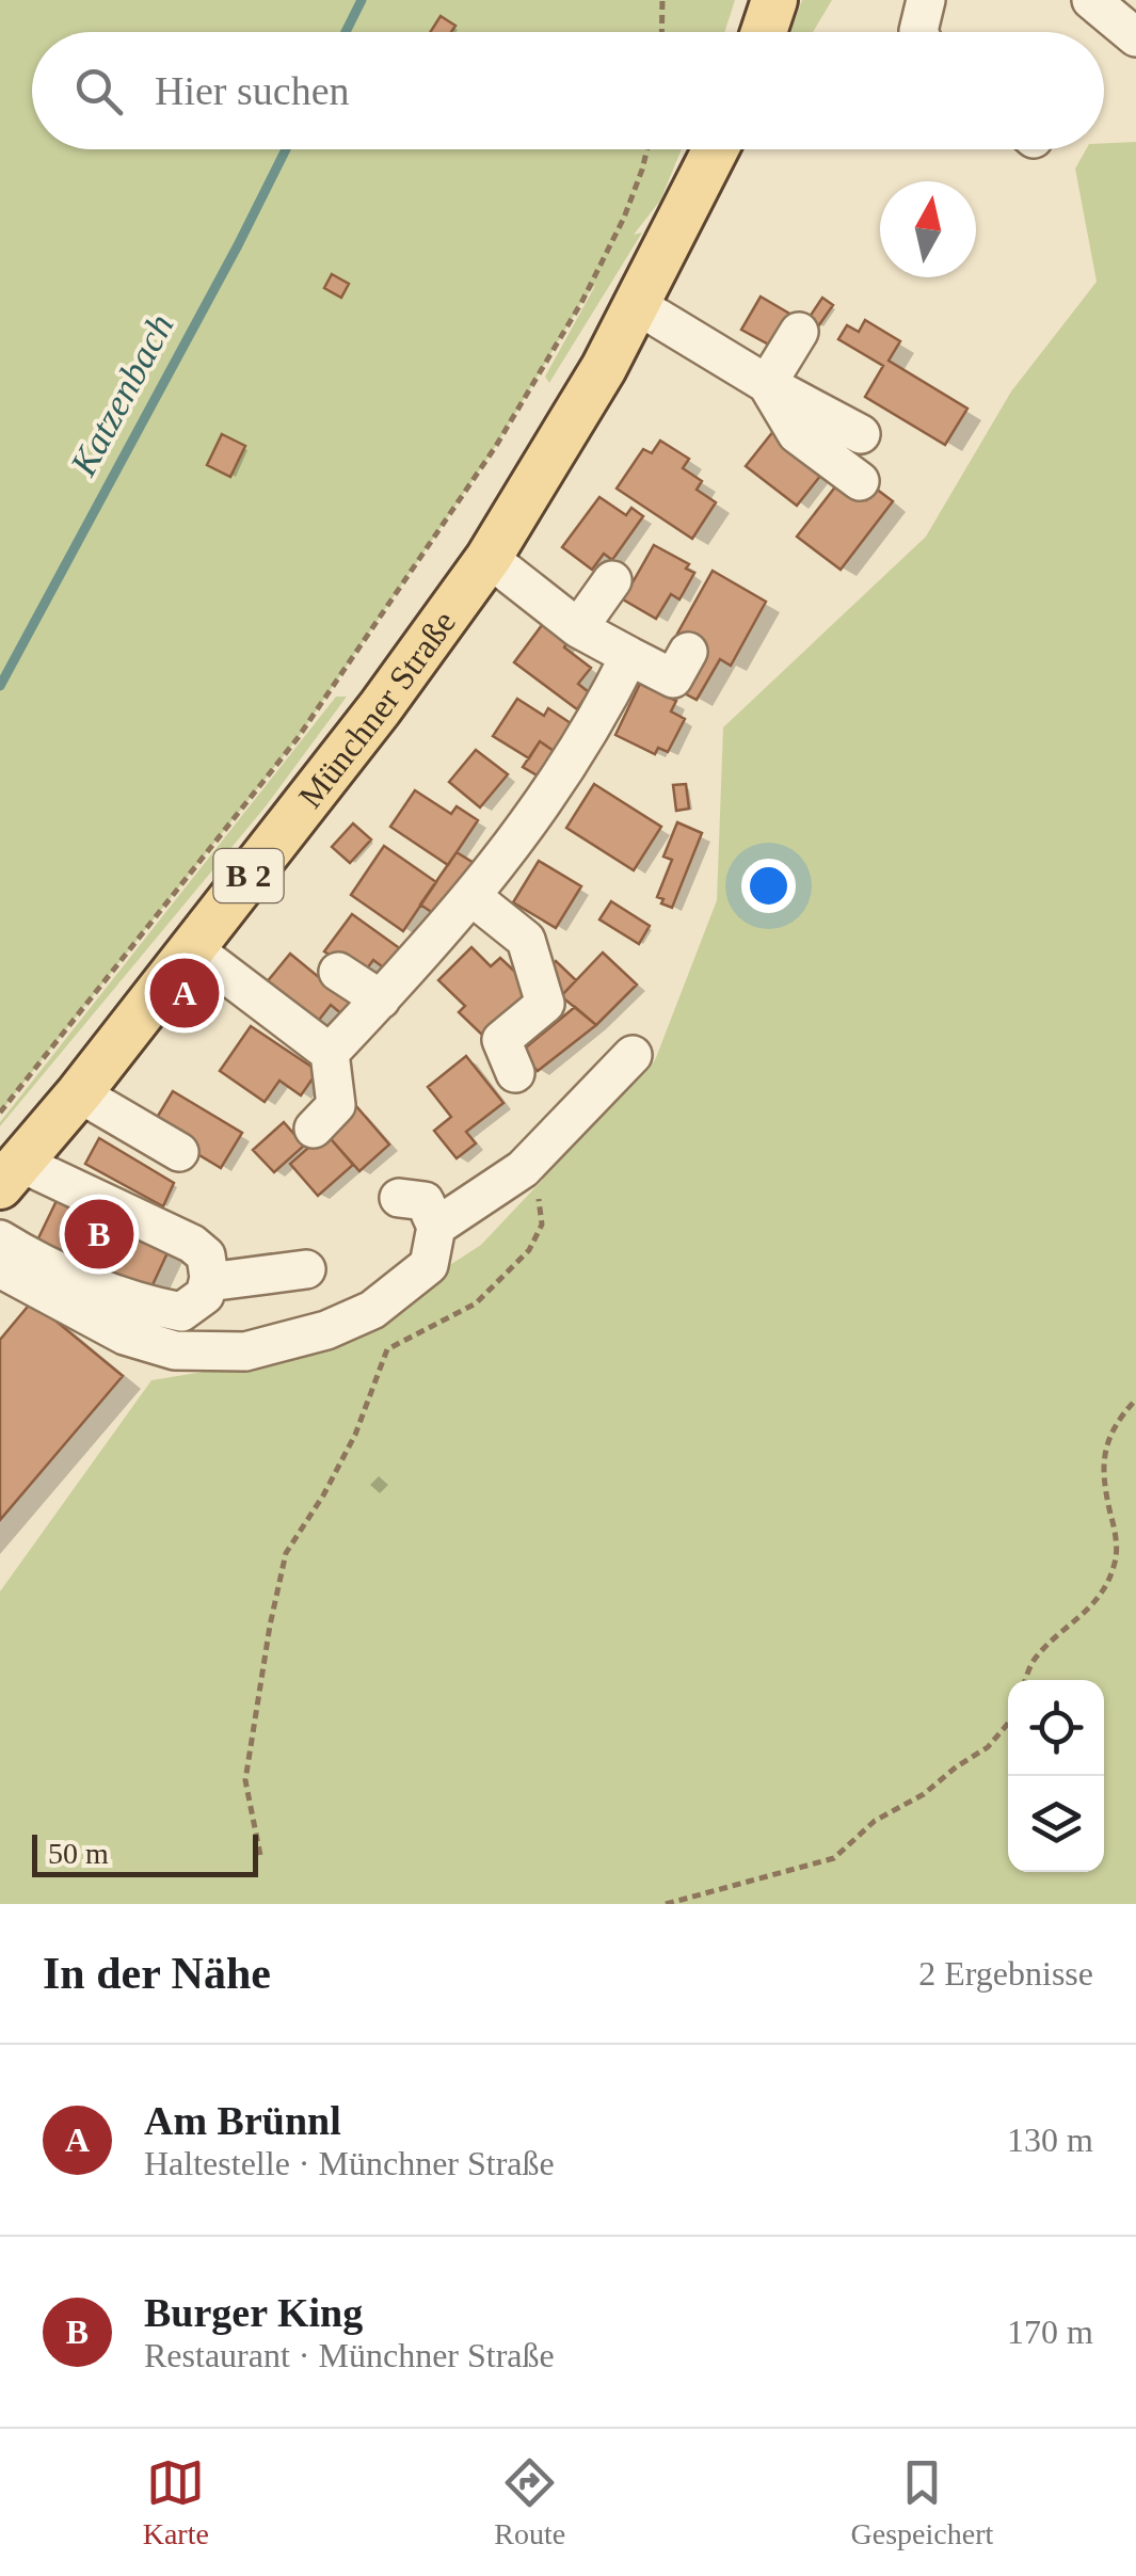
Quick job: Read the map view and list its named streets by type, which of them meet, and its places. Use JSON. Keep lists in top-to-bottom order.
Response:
{
  "streets": {
    "main road": ["Münchner Straße", "B 2"]
  },
  "crossings": [
    ["Münchner Straße", "B 2"]
  ],
  "water": ["Katzenbach"],
  "scale_bar": "50 m",
  "north": "top",
  "page": {
    "search": "Hier suchen",
    "pins": ["A", "B"],
    "scale": "50 m",
    "heading": ["In der Nähe", "2 Ergebnisse"],
    "list": [
      {
        "mark": "A",
        "name": "Am Brünnl",
        "note": "Haltestelle · Münchner Straße",
        "value": "130 m"
      },
      {
        "mark": "B",
        "name": "Burger King",
        "note": "Restaurant · Münchner Straße",
        "value": "170 m"
      }
    ],
    "nav": ["Karte", "Route", "Gespeichert"]
  }
}
